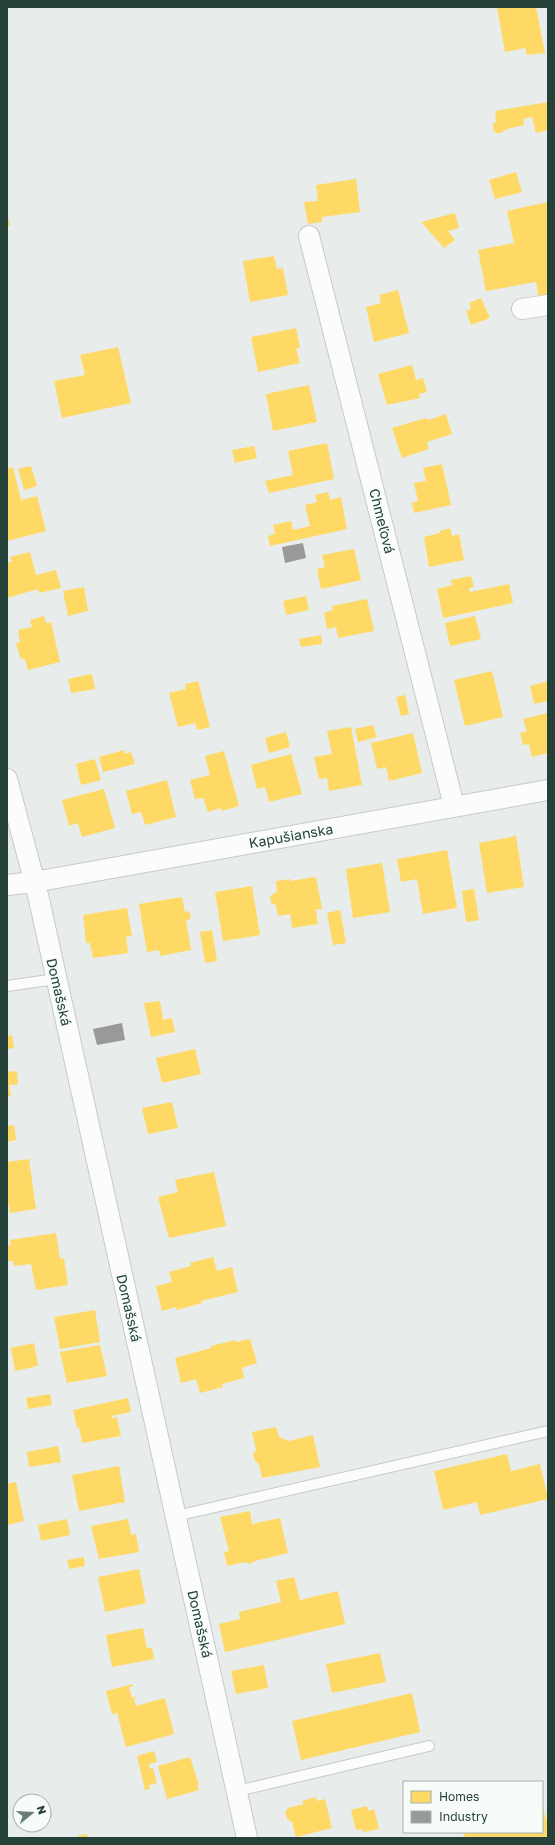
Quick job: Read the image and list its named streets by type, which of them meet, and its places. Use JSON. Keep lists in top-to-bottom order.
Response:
{
  "streets": {
    "street": ["Chmeľová", "Kapušianska", "Domašská"]
  },
  "crossings": [
    ["Chmeľová", "Kapušianska"],
    ["Kapušianska", "Domašská"]
  ],
  "legend": ["Homes", "Industry"],
  "north": "right"
}
